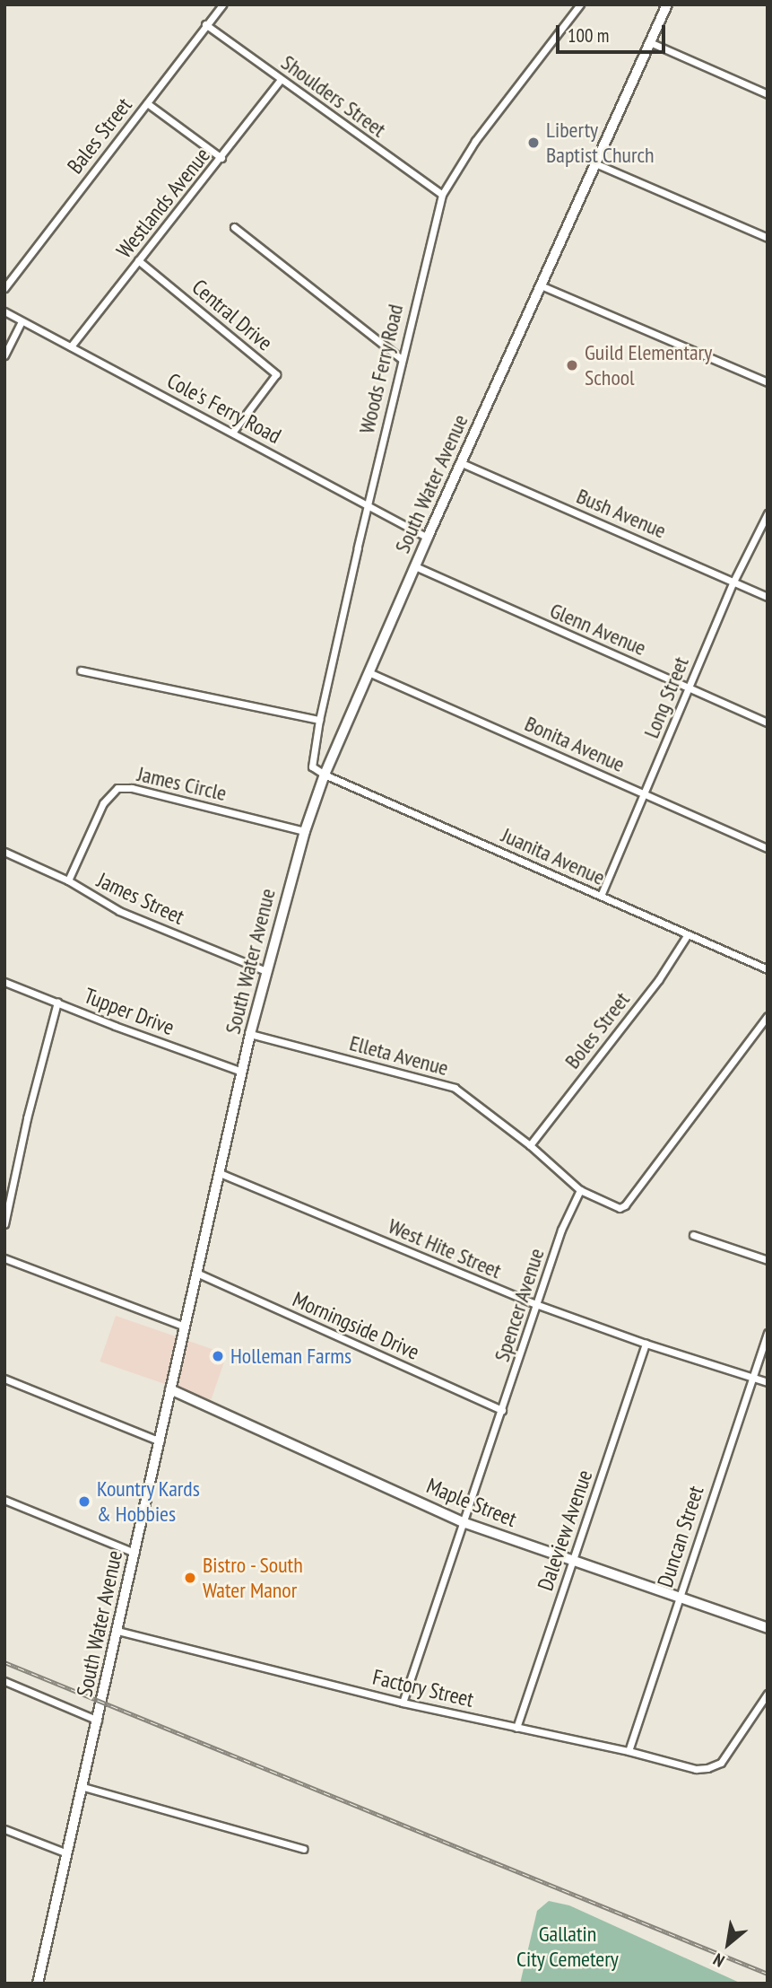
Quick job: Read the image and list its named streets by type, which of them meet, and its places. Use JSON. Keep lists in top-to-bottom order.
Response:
{
  "streets": {
    "main road": ["South Water Avenue", "Maple Street"],
    "street": [
      "Shoulders Street",
      "Bales Street",
      "Westlands Avenue",
      "Central Drive",
      "Woods Ferry Road",
      "Cole's Ferry Road",
      "Bush Avenue",
      "Glenn Avenue",
      "Long Street",
      "Bonita Avenue",
      "James Circle",
      "Juanita Avenue",
      "James Street",
      "Tupper Drive",
      "Boles Street",
      "Elleta Avenue",
      "West Hite Street",
      "Spencer Avenue",
      "Morningside Drive",
      "Daleview Avenue",
      "Duncan Street",
      "Factory Street"
    ]
  },
  "crossings": [
    ["Shoulders Street", "Bales Street"],
    ["Shoulders Street", "Westlands Avenue"],
    ["Shoulders Street", "Woods Ferry Road"],
    ["Westlands Avenue", "Central Drive"],
    ["Westlands Avenue", "Cole's Ferry Road"],
    ["Central Drive", "Cole's Ferry Road"],
    ["Woods Ferry Road", "Cole's Ferry Road"],
    ["Woods Ferry Road", "South Water Avenue"],
    ["Woods Ferry Road", "Juanita Avenue"],
    ["Cole's Ferry Road", "South Water Avenue"],
    ["South Water Avenue", "Bush Avenue"],
    ["South Water Avenue", "Glenn Avenue"],
    ["South Water Avenue", "Bonita Avenue"],
    ["South Water Avenue", "James Circle"],
    ["South Water Avenue", "Juanita Avenue"],
    ["South Water Avenue", "James Street"],
    ["South Water Avenue", "Tupper Drive"],
    ["South Water Avenue", "Elleta Avenue"],
    ["South Water Avenue", "West Hite Street"],
    ["South Water Avenue", "Morningside Drive"],
    ["South Water Avenue", "Maple Street"],
    ["South Water Avenue", "Factory Street"],
    ["Bush Avenue", "Long Street"],
    ["Glenn Avenue", "Long Street"],
    ["Long Street", "Bonita Avenue"],
    ["Long Street", "Juanita Avenue"],
    ["James Circle", "James Street"],
    ["Juanita Avenue", "Boles Street"],
    ["Boles Street", "Elleta Avenue"],
    ["Elleta Avenue", "Spencer Avenue"],
    ["West Hite Street", "Spencer Avenue"],
    ["West Hite Street", "Daleview Avenue"],
    ["West Hite Street", "Duncan Street"],
    ["Spencer Avenue", "Morningside Drive"],
    ["Spencer Avenue", "Maple Street"],
    ["Spencer Avenue", "Factory Street"],
    ["Maple Street", "Daleview Avenue"],
    ["Maple Street", "Duncan Street"],
    ["Daleview Avenue", "Factory Street"],
    ["Duncan Street", "Factory Street"]
  ],
  "parks": ["Gallatin City Cemetery"],
  "places": [
    "Liberty Baptist Church",
    "Guild Elementary School",
    "Holleman Farms",
    "Kountry Kards & Hobbies",
    "Bistro - South Water Manor"
  ],
  "scale_bar": "100 m",
  "north": "bottom left"
}
